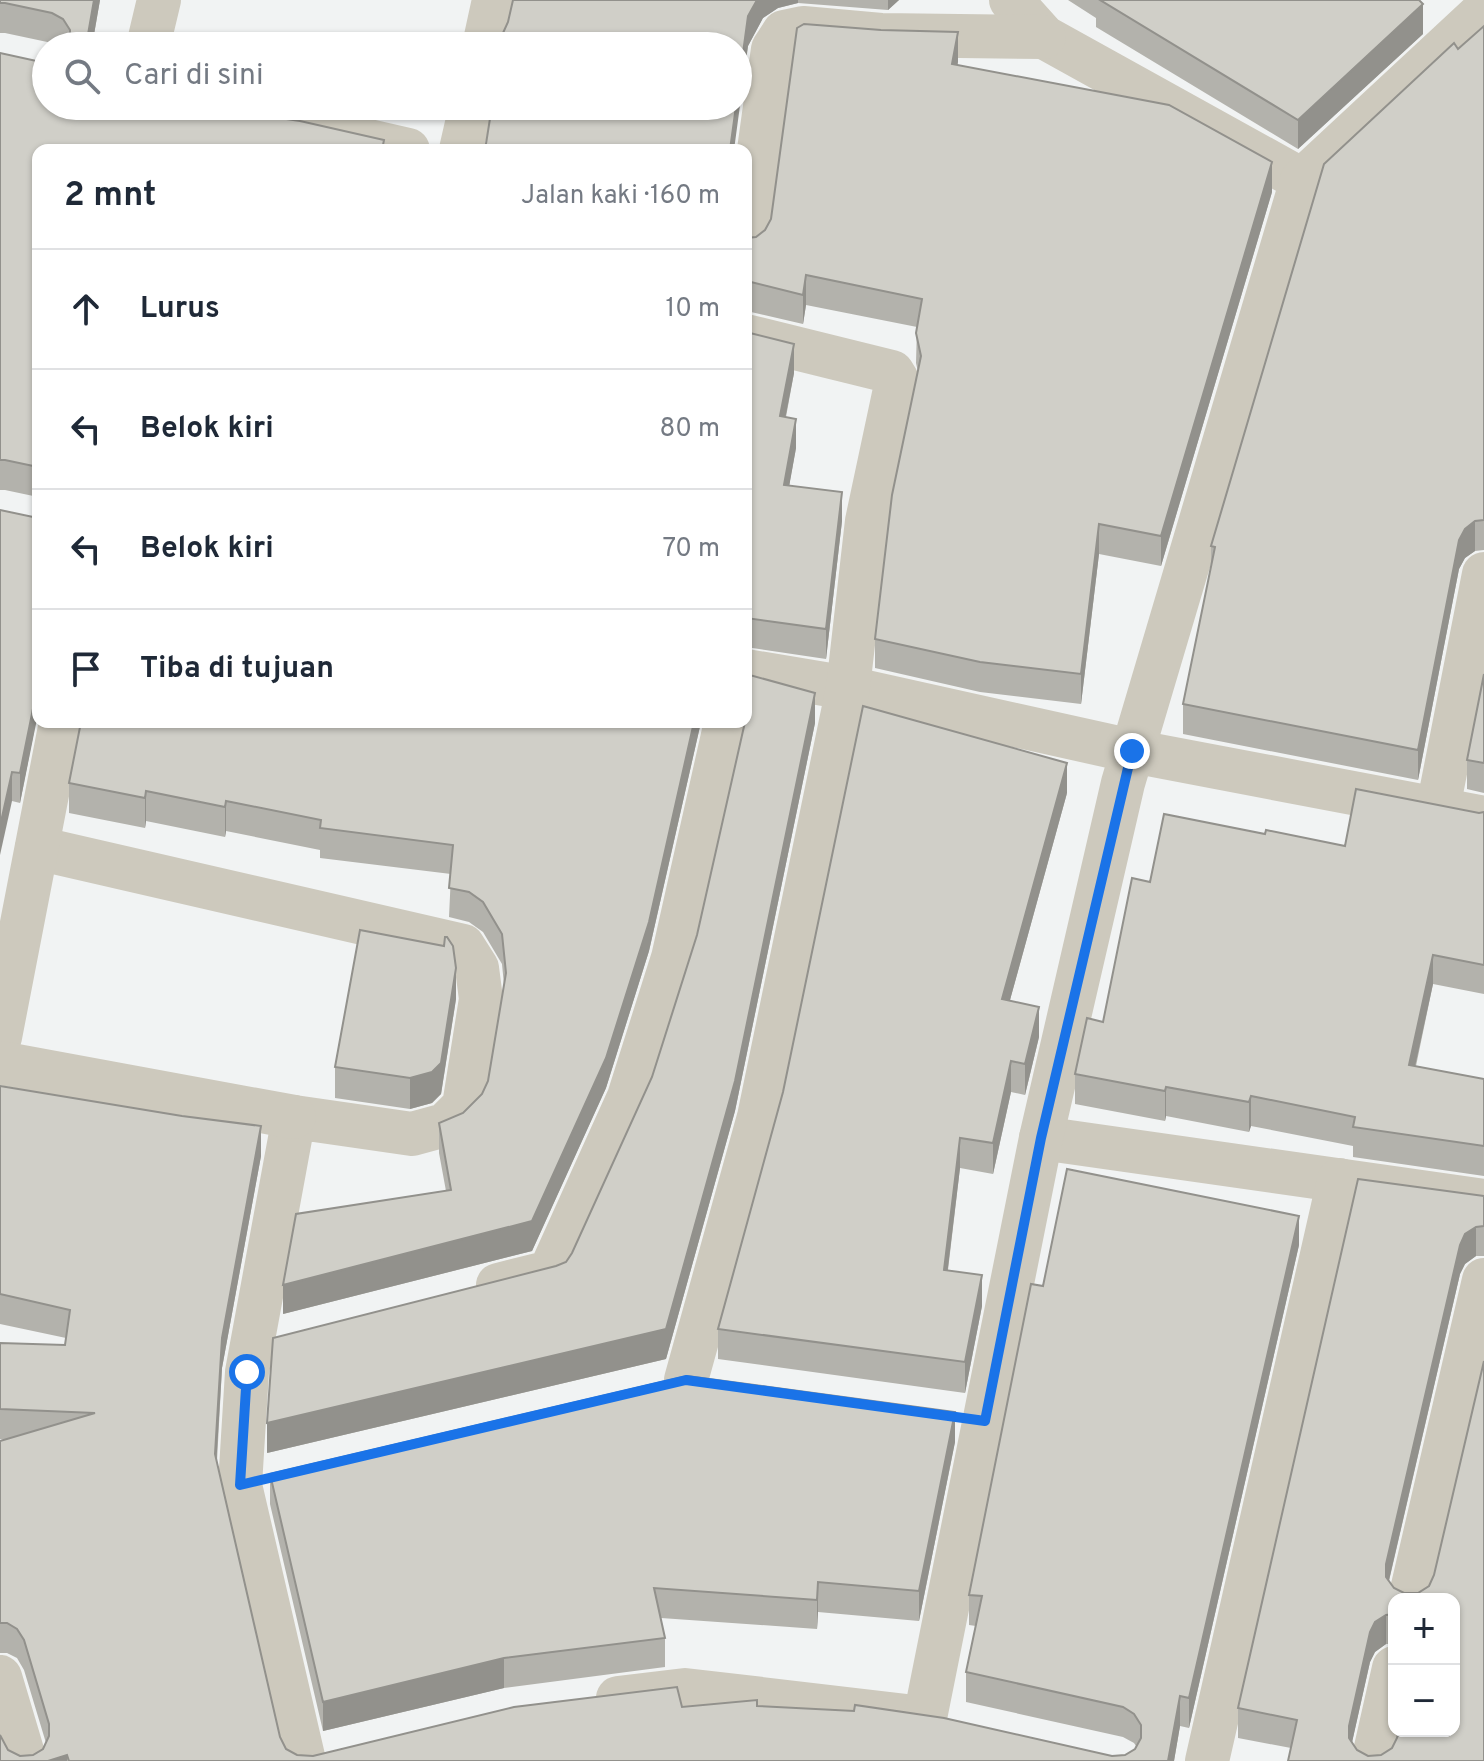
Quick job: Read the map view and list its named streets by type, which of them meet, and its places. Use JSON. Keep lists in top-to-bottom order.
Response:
{
  "page": {
    "search": "Cari di sini",
    "heading": ["2 mnt", "Jalan kaki · 160 m"],
    "list": [
      ["Lurus", "10 m"],
      ["Belok kiri", "80 m"],
      ["Belok kiri", "70 m"],
      "Tiba di tujuan"
    ],
    "map_buttons": ["+", "−"]
  }
}
